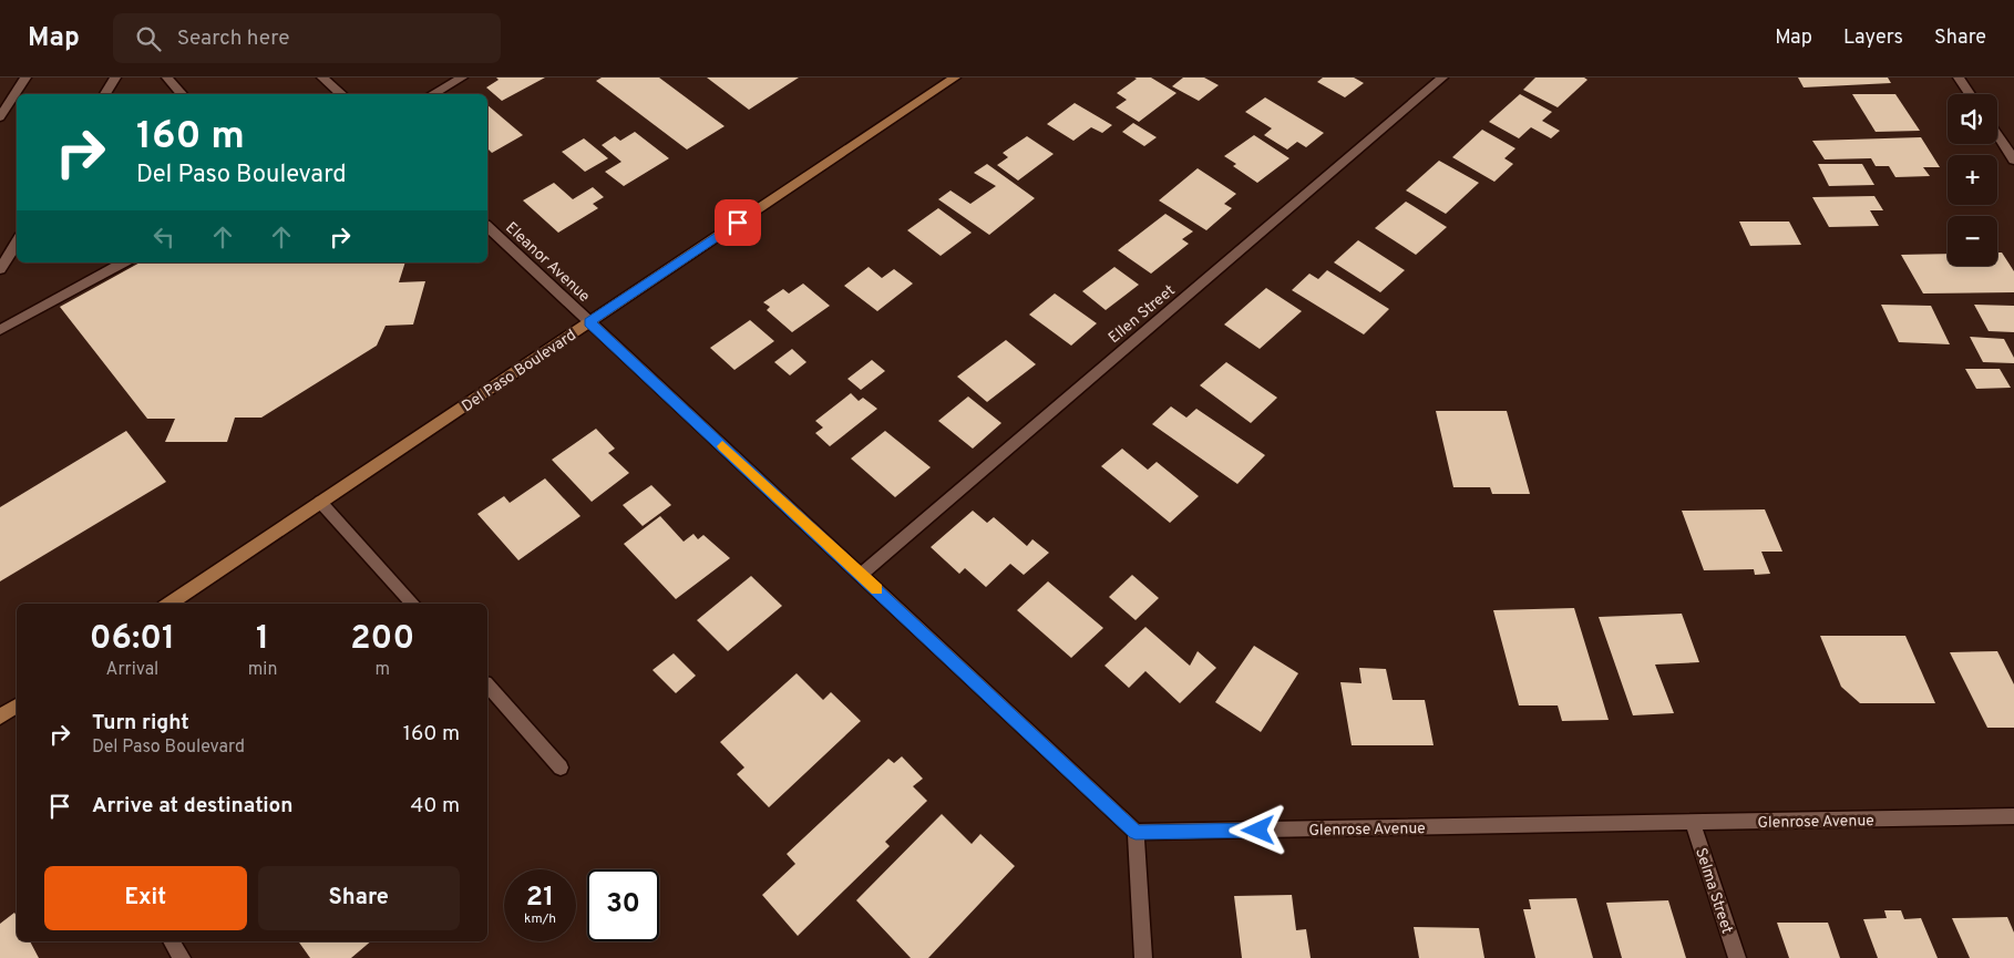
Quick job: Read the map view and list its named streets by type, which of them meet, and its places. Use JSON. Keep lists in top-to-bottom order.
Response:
{
  "streets": {
    "main road": ["Del Paso Boulevard"],
    "street": [
      "Eleanor Avenue",
      "Ellen Street",
      "Glenrose Avenue",
      "Selma Street"
    ]
  },
  "crossings": [
    ["Eleanor Avenue", "Del Paso Boulevard"],
    ["Glenrose Avenue", "Selma Street"]
  ],
  "page": {
    "header": "Map",
    "search": "Search here",
    "nav": ["Map", "Layers", "Share"],
    "map_buttons": ["+", "−"],
    "turn": ["160 m", "Del Paso Boulevard"],
    "eta": [
      "06:01",
      "Arrival",
      "1",
      "min",
      "200",
      "m"
    ],
    "list": [
      {
        "name": "Turn right",
        "note": "Del Paso Boulevard",
        "value": "160 m"
      },
      {
        "name": "Arrive at destination",
        "value": "40 m"
      }
    ],
    "buttons": ["Exit", "Share"],
    "speed": "21 km/h",
    "limit": "30"
  }
}
